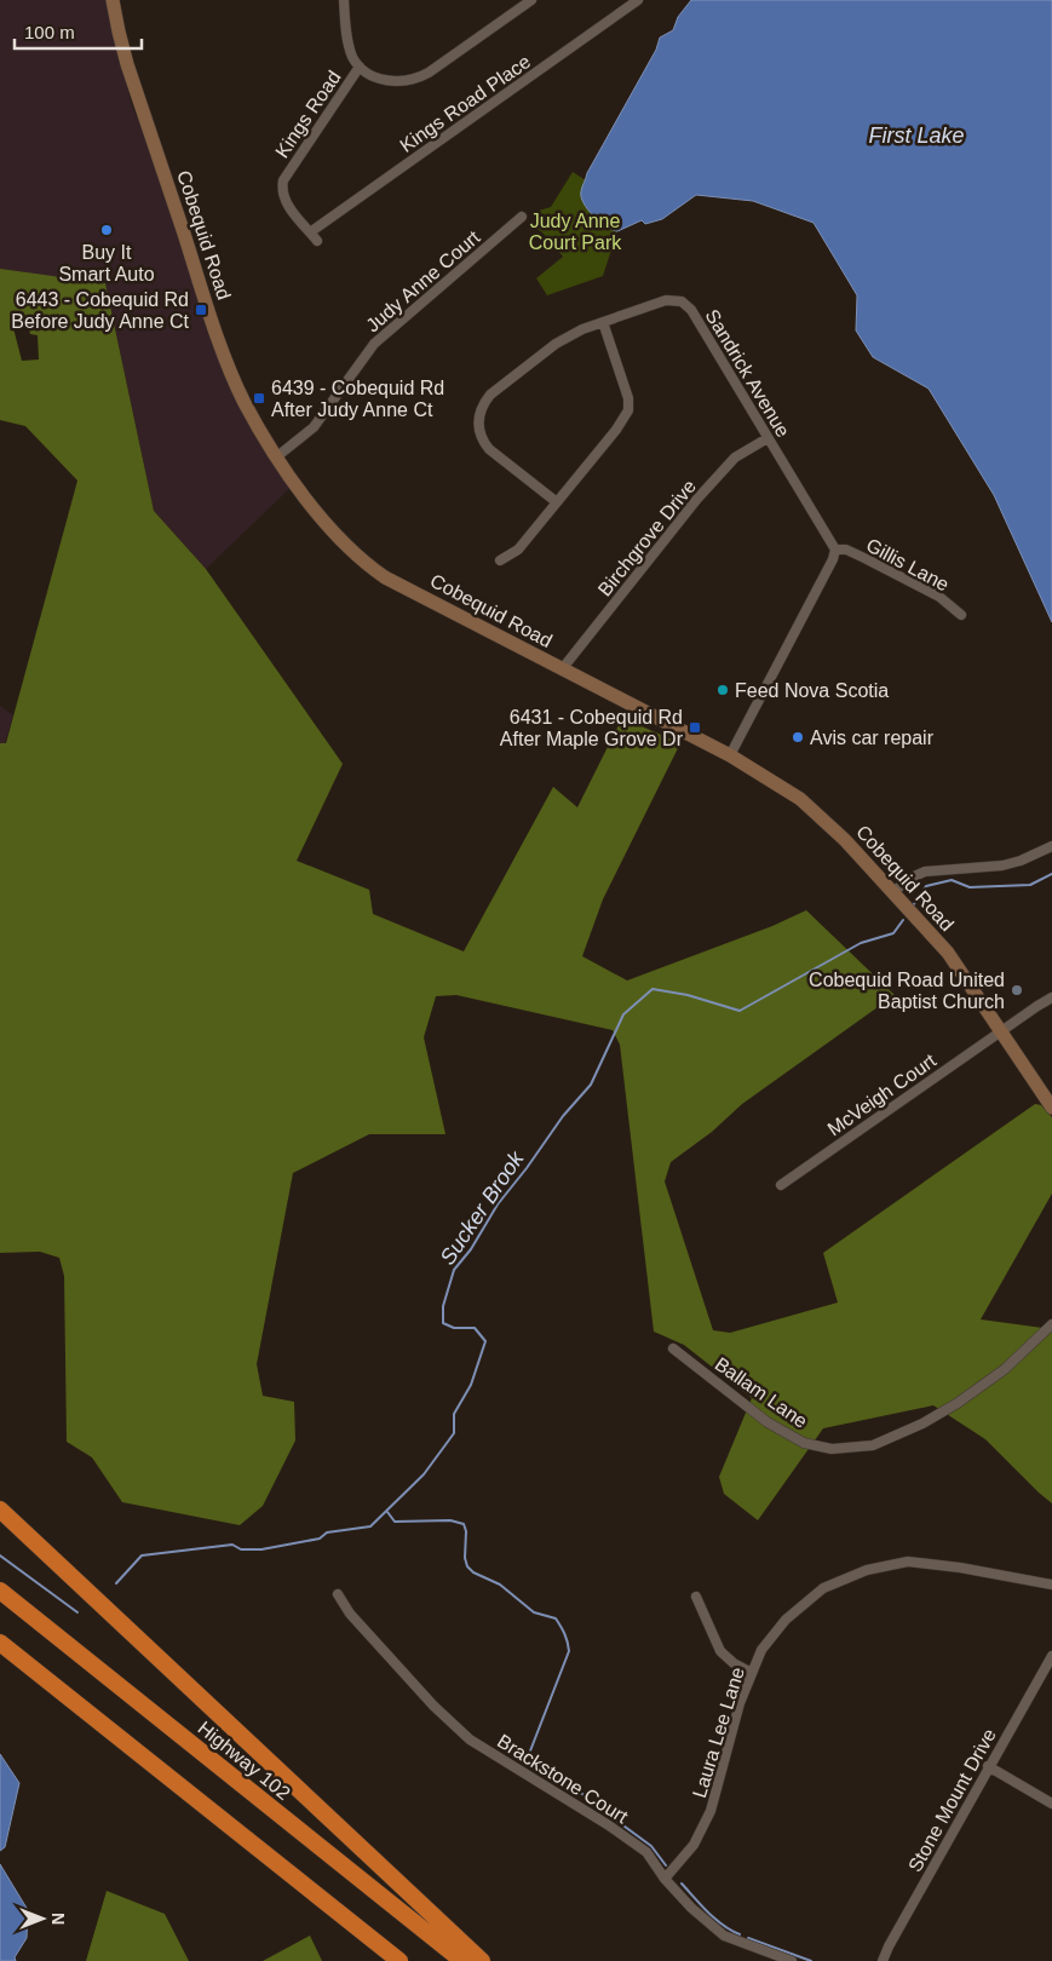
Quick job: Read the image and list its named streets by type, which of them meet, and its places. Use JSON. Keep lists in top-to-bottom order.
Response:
{
  "streets": {
    "highway": ["Highway 102"],
    "main road": ["Cobequid Road"],
    "street": [
      "Kings Road Place",
      "Kings Road",
      "Judy Anne Court",
      "Sandrick Avenue",
      "Birchgrove Drive",
      "Gillis Lane",
      "McVeigh Court",
      "Ballam Lane",
      "Laura Lee Lane",
      "Brackstone Court",
      "Stone Mount Drive"
    ]
  },
  "crossings": [
    ["Kings Road Place", "Kings Road"],
    ["Cobequid Road", "Judy Anne Court"],
    ["Cobequid Road", "Birchgrove Drive"],
    ["Cobequid Road", "McVeigh Court"],
    ["Sandrick Avenue", "Birchgrove Drive"],
    ["Sandrick Avenue", "Gillis Lane"],
    ["Laura Lee Lane", "Brackstone Court"]
  ],
  "water": ["First Lake", "Sucker Brook"],
  "parks": ["Judy Anne Court Park"],
  "places": {
    "other": [
      "Buy It Smart Auto",
      "Feed Nova Scotia",
      "Avis car repair",
      "Cobequid Road United Baptist Church"
    ],
    "transit": ["6443 - Cobequid Rd Before Judy Anne Ct", "6439 - Cobequid Rd After Judy Anne Ct", "6431 - Cobequid Rd After Maple Grove Dr"]
  },
  "scale_bar": "100 m",
  "north": "right"
}
